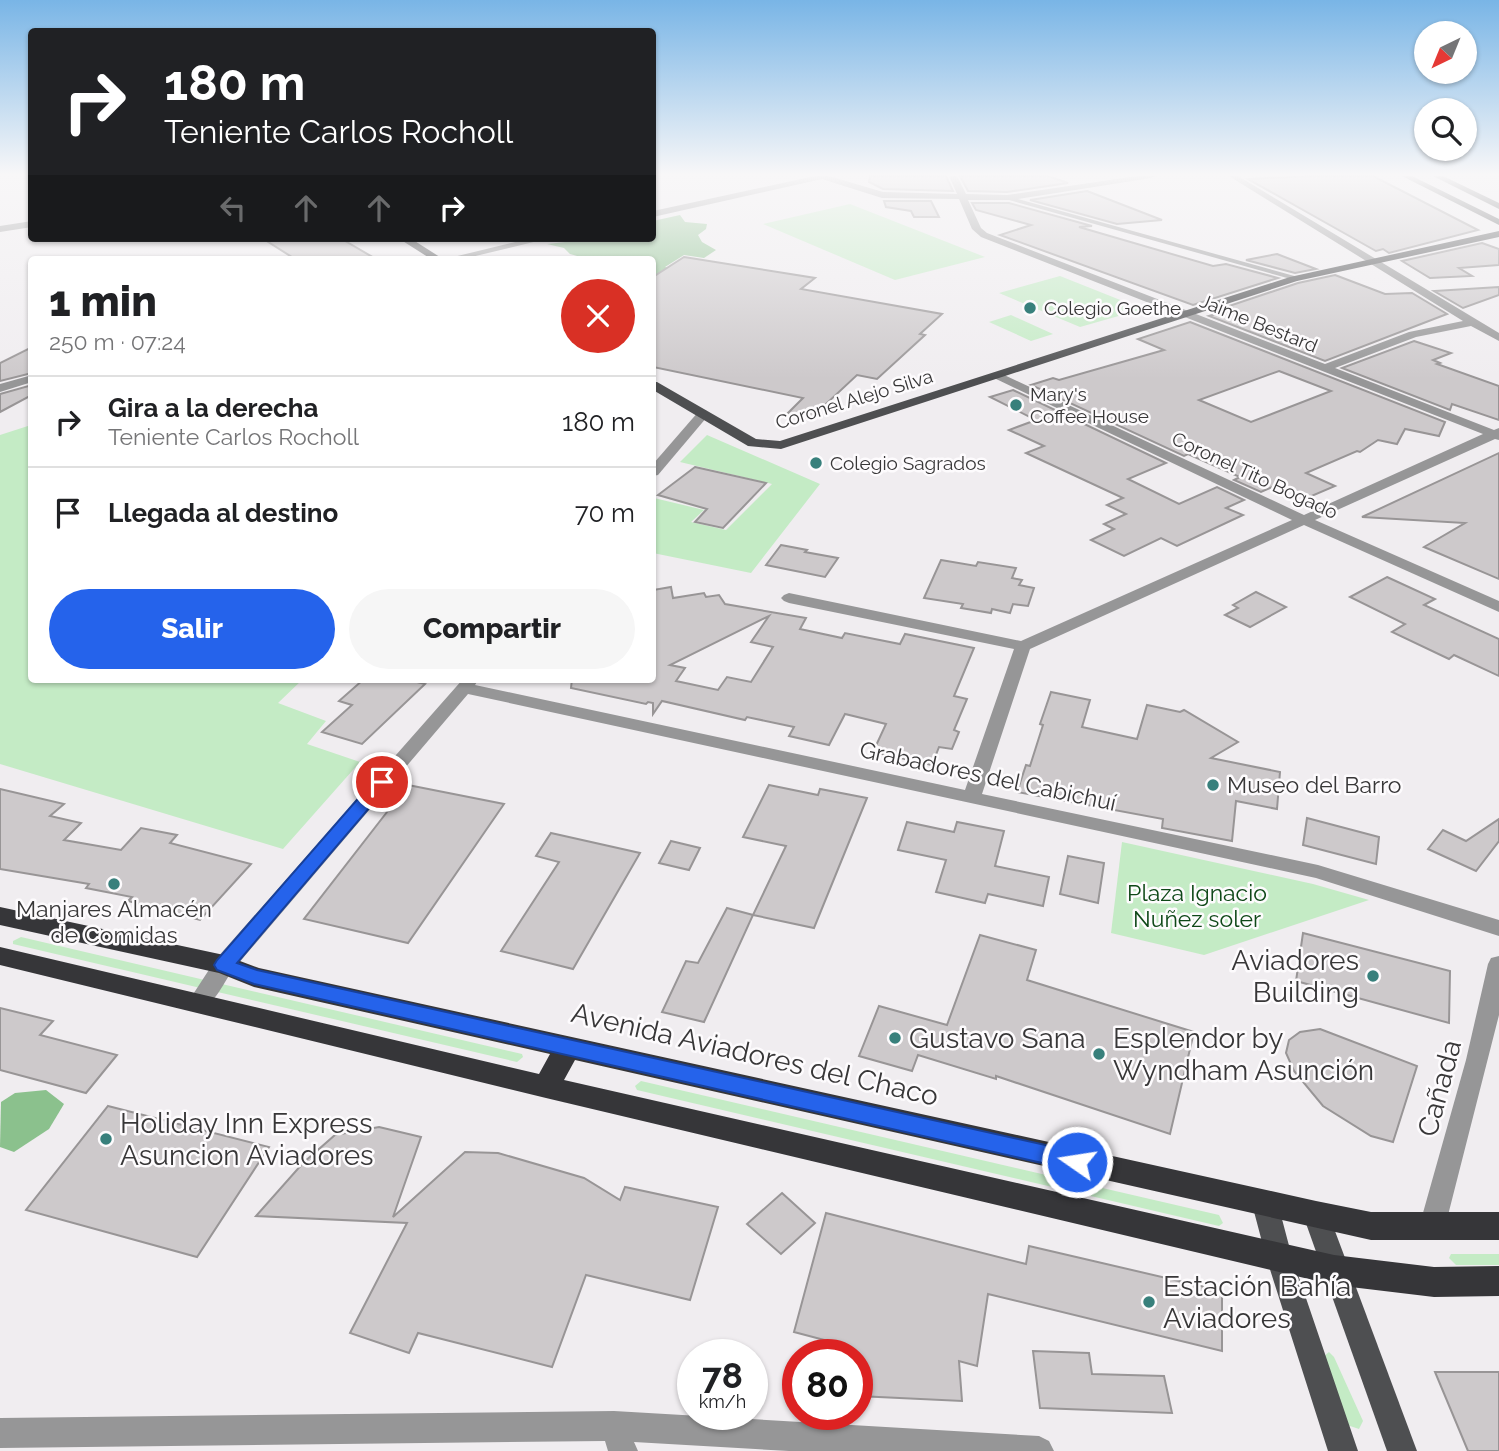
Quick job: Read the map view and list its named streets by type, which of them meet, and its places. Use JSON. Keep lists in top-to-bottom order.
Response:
{
  "streets": {
    "highway": ["Avenida Aviadores del Chaco"],
    "main road": ["Coronel Alejo Silva"],
    "street": [
      "Jaime Bestard",
      "Coronel Tito Bogado",
      "Grabadores del Cabichuí",
      "Cañada"
    ]
  },
  "crossings": [
    ["Jaime Bestard", "Coronel Alejo Silva"],
    ["Coronel Alejo Silva", "Coronel Tito Bogado"],
    ["Avenida Aviadores del Chaco", "Cañada"]
  ],
  "parks": ["Plaza Ignacio Nuñez soler"],
  "places": [
    "Colegio Goethe",
    "Mary's Coffee House",
    "Colegio Sagrados",
    "Museo del Barro",
    "Manjares Almacén de Comidas",
    "Aviadores Building",
    "Gustavo Sana",
    "Esplendor by Wyndham Asunción",
    "Holiday Inn Express Asuncion Aviadores",
    "Estación Bahía Aviadores"
  ],
  "north": "bottom left",
  "page": {
    "turn": ["180 m", "Teniente Carlos Rocholl"],
    "heading": ["1 min", "250 m · 07:24"],
    "list": [
      {
        "name": "Gira a la derecha",
        "note": "Teniente Carlos Rocholl",
        "value": "180 m"
      },
      {
        "name": "Llegada al destino",
        "value": "70 m"
      }
    ],
    "buttons": ["Salir", "Compartir"],
    "speed": "78 km/h",
    "limit": "80"
  }
}
